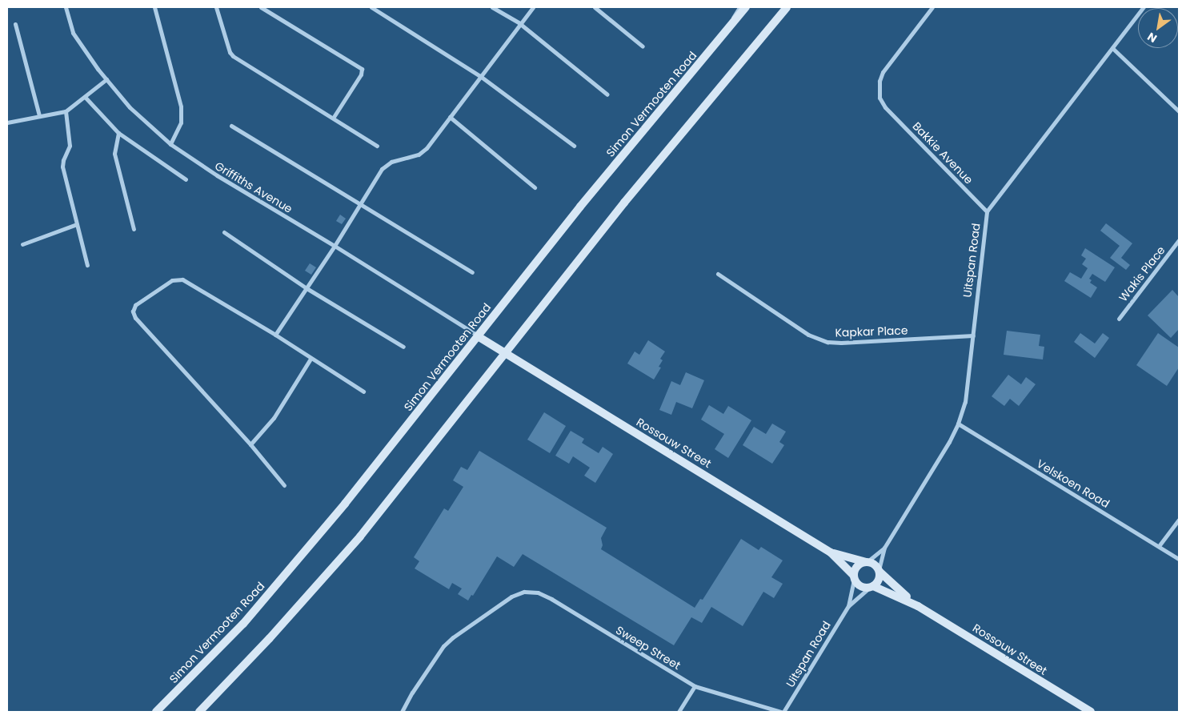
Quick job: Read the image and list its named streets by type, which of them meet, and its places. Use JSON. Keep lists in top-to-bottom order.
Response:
{
  "streets": {
    "main road": ["Simon Vermooten Road", "Rossouw Street"],
    "street": [
      "Bakkie Avenue",
      "Griffiths Avenue",
      "Uitspan Road",
      "Wakis Place",
      "Kapkar Place",
      "Velskoen Road",
      "Sweep Street"
    ]
  },
  "crossings": [
    ["Simon Vermooten Road", "Griffiths Avenue"],
    ["Simon Vermooten Road", "Rossouw Street"],
    ["Bakkie Avenue", "Uitspan Road"],
    ["Griffiths Avenue", "Rossouw Street"],
    ["Uitspan Road", "Kapkar Place"],
    ["Uitspan Road", "Rossouw Street"],
    ["Uitspan Road", "Velskoen Road"],
    ["Uitspan Road", "Sweep Street"]
  ],
  "north": "bottom left"
}
